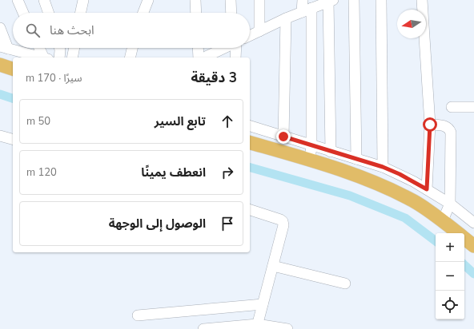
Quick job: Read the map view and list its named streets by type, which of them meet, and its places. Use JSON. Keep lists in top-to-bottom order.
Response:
{
  "north": "left",
  "page": {
    "search": "ابحث هنا",
    "heading": ["3 دقيقة", "سيرًا · 170 m"],
    "list": [
      ["تابع السير", "50 m"],
      ["انعطف يمينًا", "120 m"],
      "الوصول إلى الوجهة"
    ],
    "map_buttons": ["+", "−"]
  }
}
